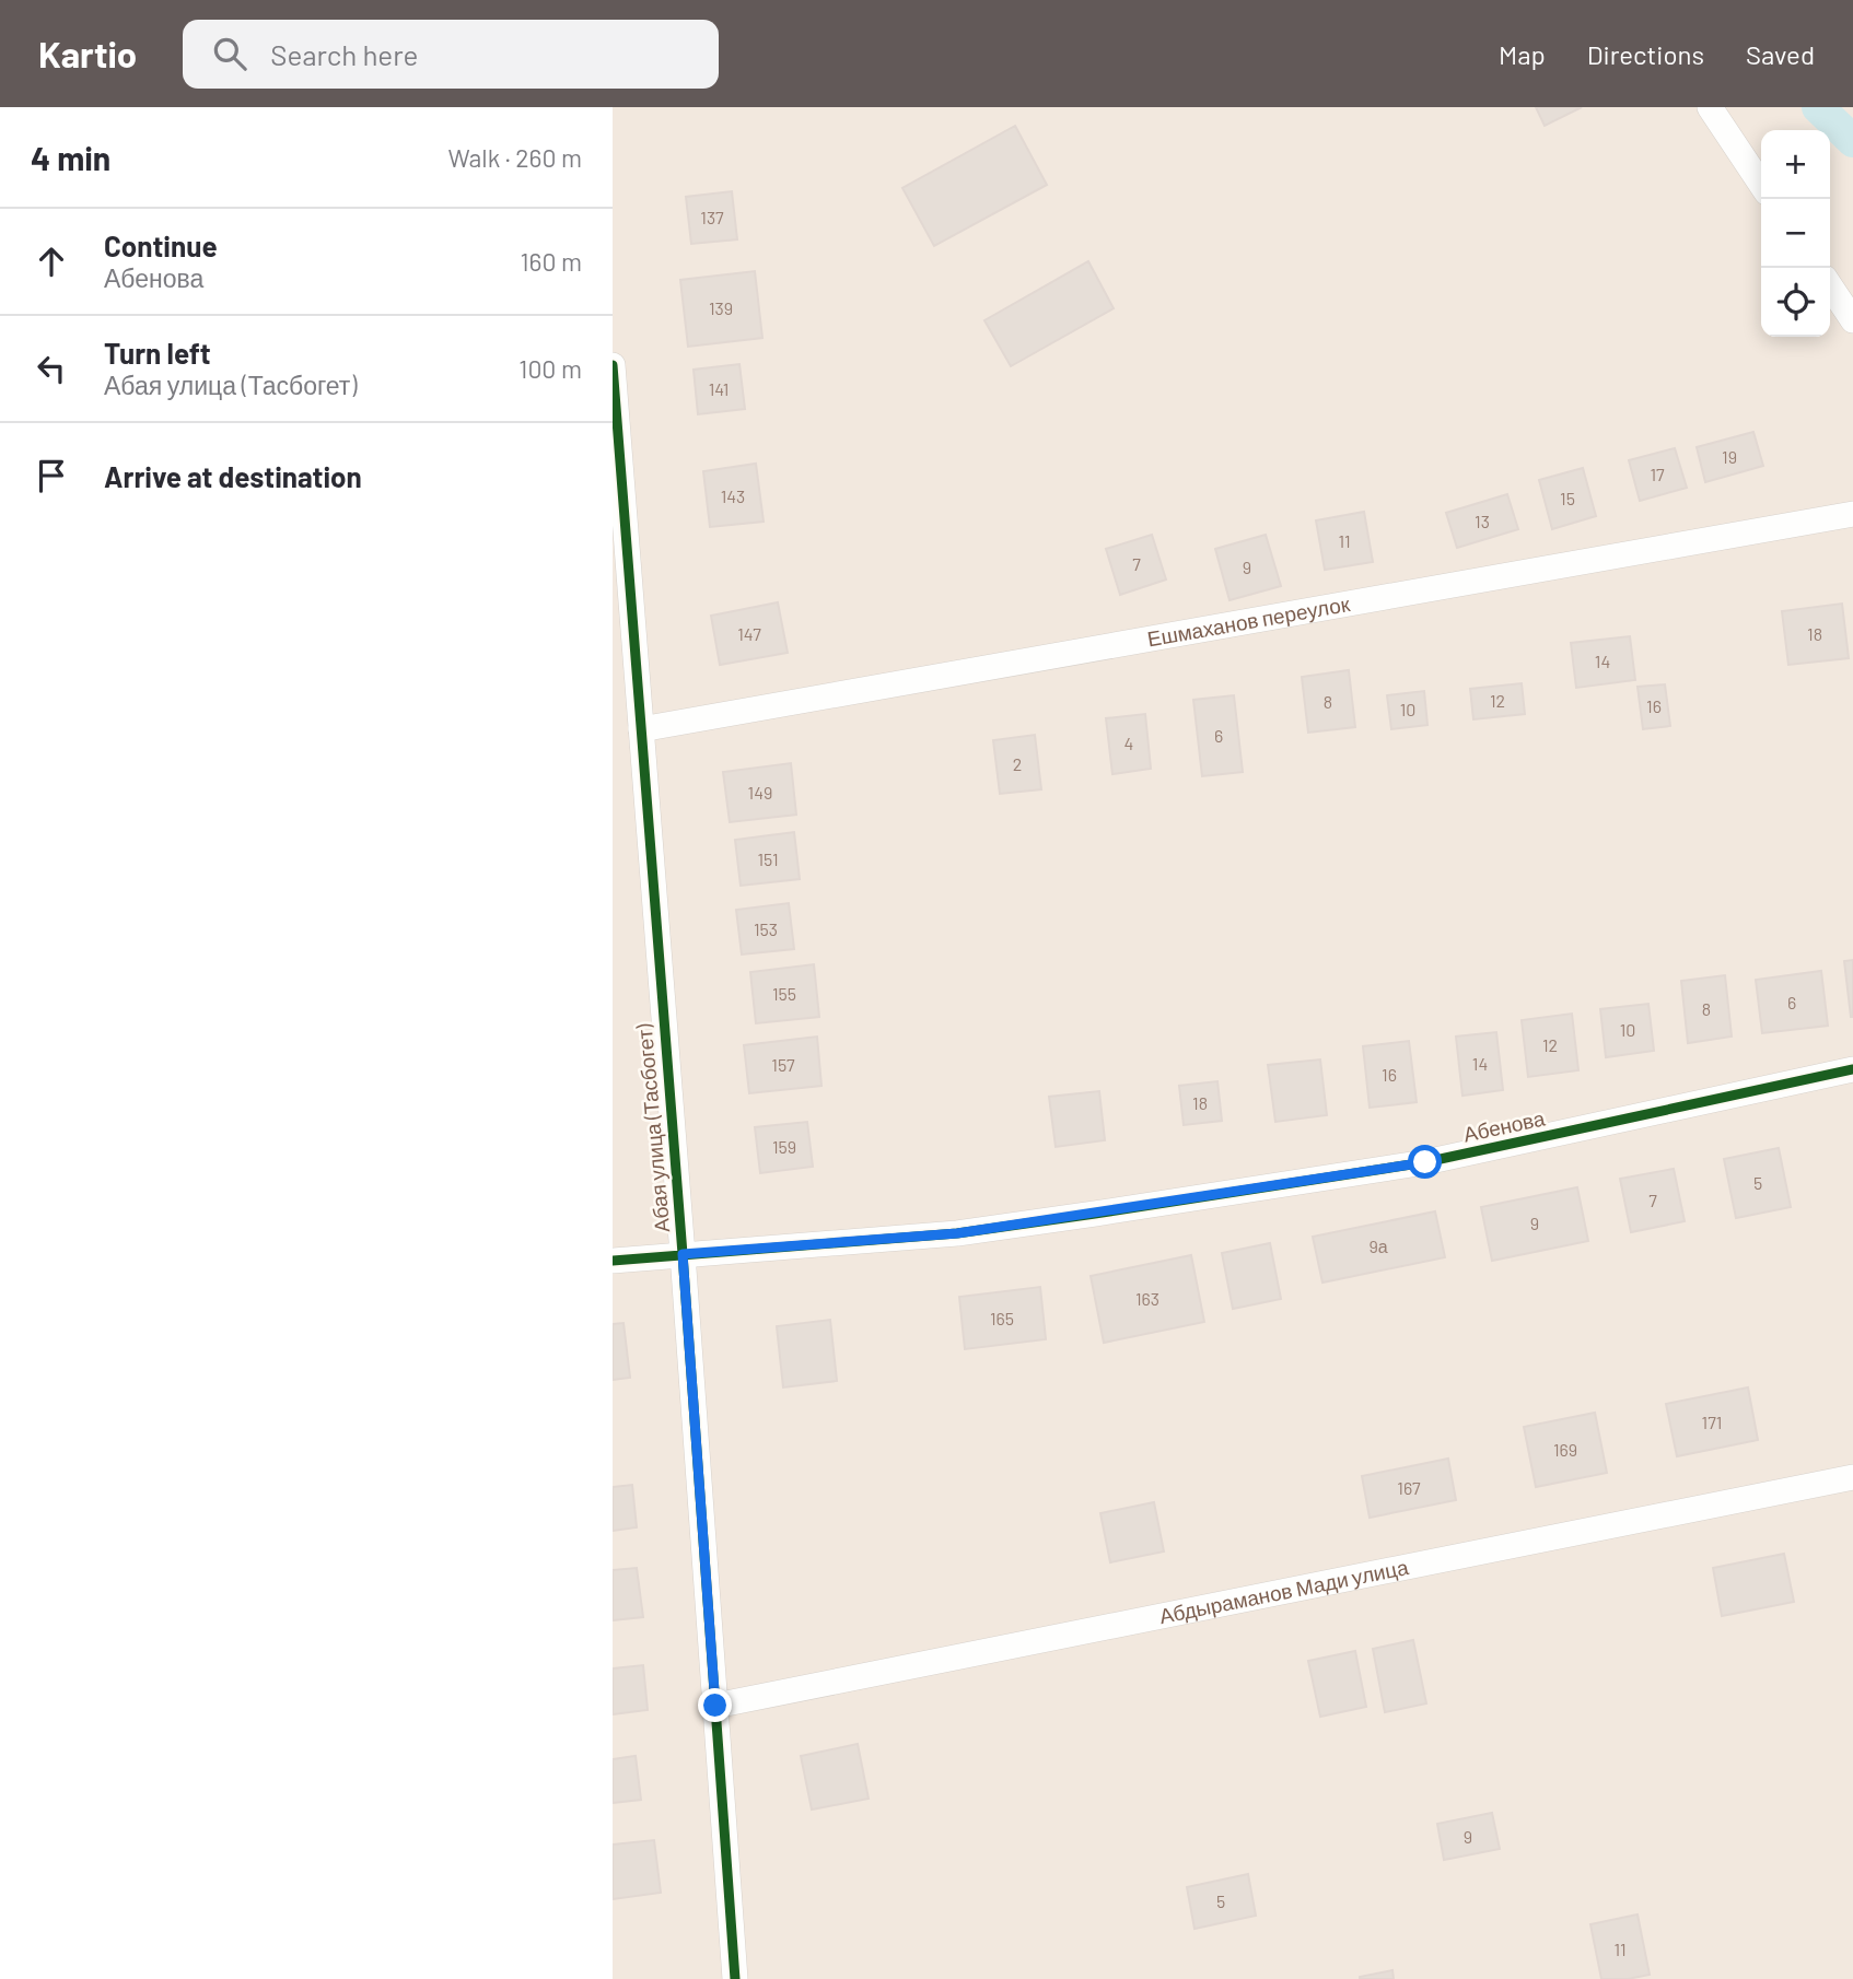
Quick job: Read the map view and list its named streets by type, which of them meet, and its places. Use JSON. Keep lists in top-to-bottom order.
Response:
{
  "streets": {
    "street": [
      "Ешмаханов переулок",
      "Абенова",
      "Абая улица (Тасбогет)",
      "Абдыраманов Мади улица"
    ]
  },
  "crossings": [
    ["Ешмаханов переулок", "Абая улица (Тасбогет)"],
    ["Абенова", "Абая улица (Тасбогет)"],
    ["Абая улица (Тасбогет)", "Абдыраманов Мади улица"]
  ],
  "house_numbers": [
    "137",
    "139",
    "141",
    "19",
    "17",
    "143",
    "15",
    "13",
    "11",
    "7",
    "9",
    "147",
    "18",
    "14",
    "12",
    "8",
    "16",
    "10",
    "6",
    "4",
    "2",
    "149",
    "151",
    "153",
    "155",
    "6",
    "8",
    "10",
    "12",
    "14",
    "157",
    "16",
    "18",
    "159",
    "5",
    "7",
    "9",
    "9а",
    "163",
    "165",
    "171",
    "169",
    "167",
    "9",
    "5",
    "11"
  ],
  "page": {
    "header": "Kartio",
    "search": "Search here",
    "nav": ["Map", "Directions", "Saved"],
    "heading": ["4 min", "Walk · 260 m"],
    "map_buttons": ["+", "−"],
    "list": [
      ["Continue", "Абенова", "160 m"],
      ["Turn left", "Абая улица (Тасбогет)", "100 m"],
      "Arrive at destination"
    ]
  }
}
